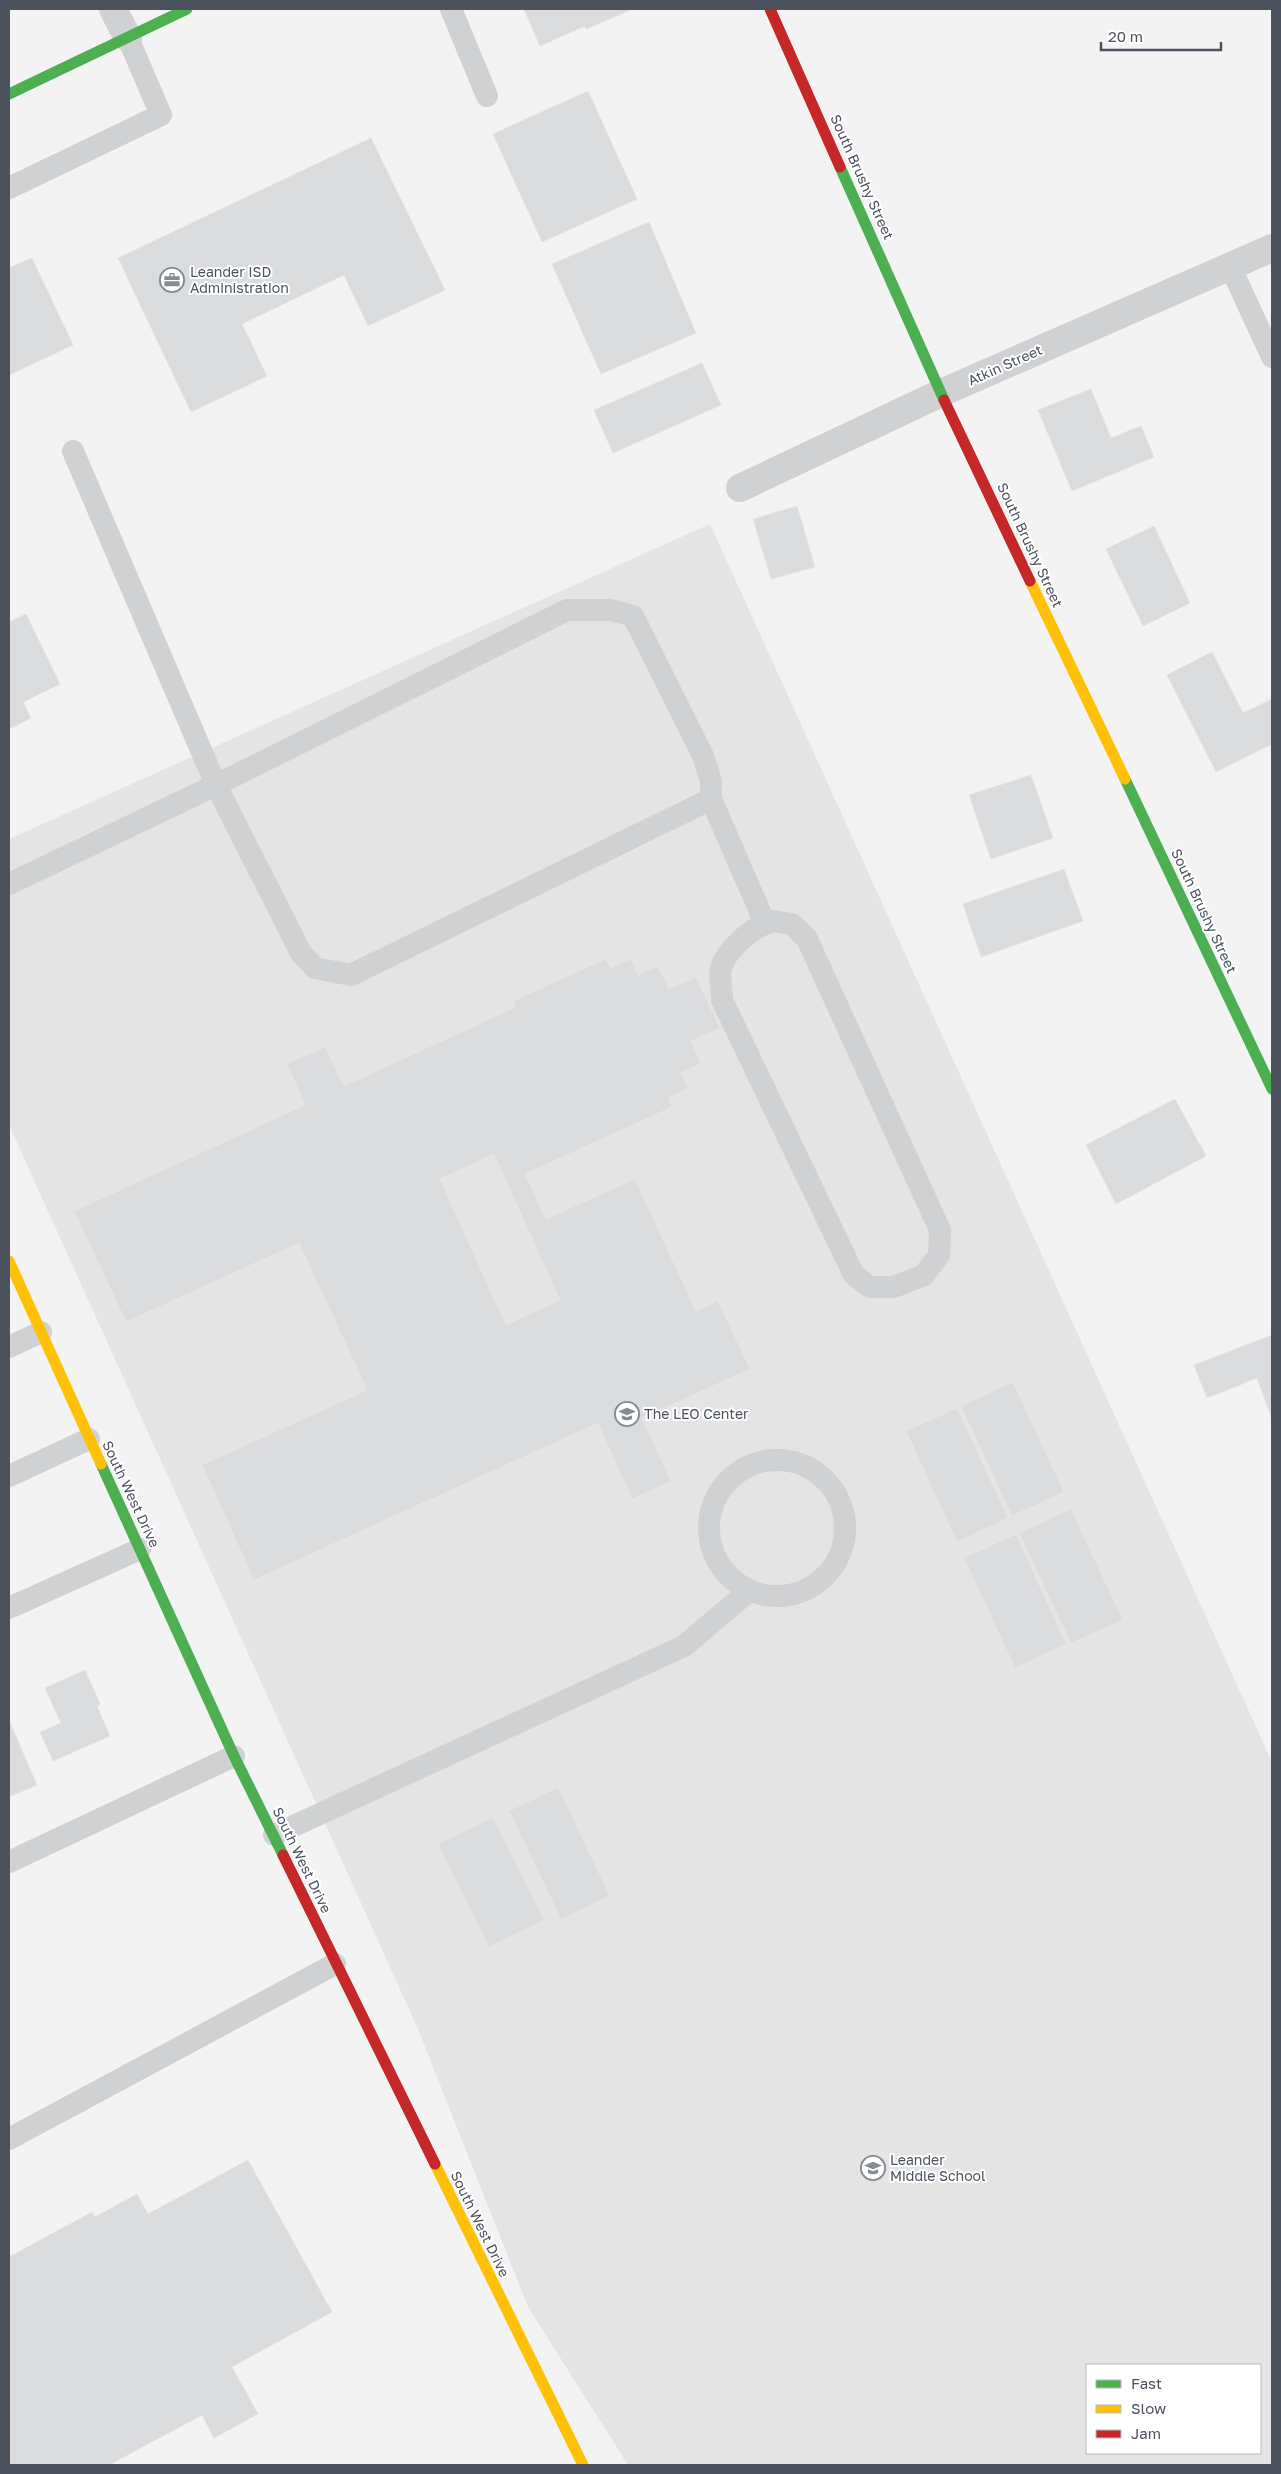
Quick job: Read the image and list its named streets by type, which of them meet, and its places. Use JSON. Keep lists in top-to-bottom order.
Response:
{
  "streets": {
    "street": ["South Brushy Street", "Atkin Street", "South West Drive"]
  },
  "crossings": [
    ["South Brushy Street", "Atkin Street"]
  ],
  "places": {
    "office": ["Leander ISD Administration"],
    "school or university": ["The LEO Center", "Leander Middle School"]
  },
  "legend": ["Fast", "Slow", "Jam"],
  "scale_bar": "20 m"
}
